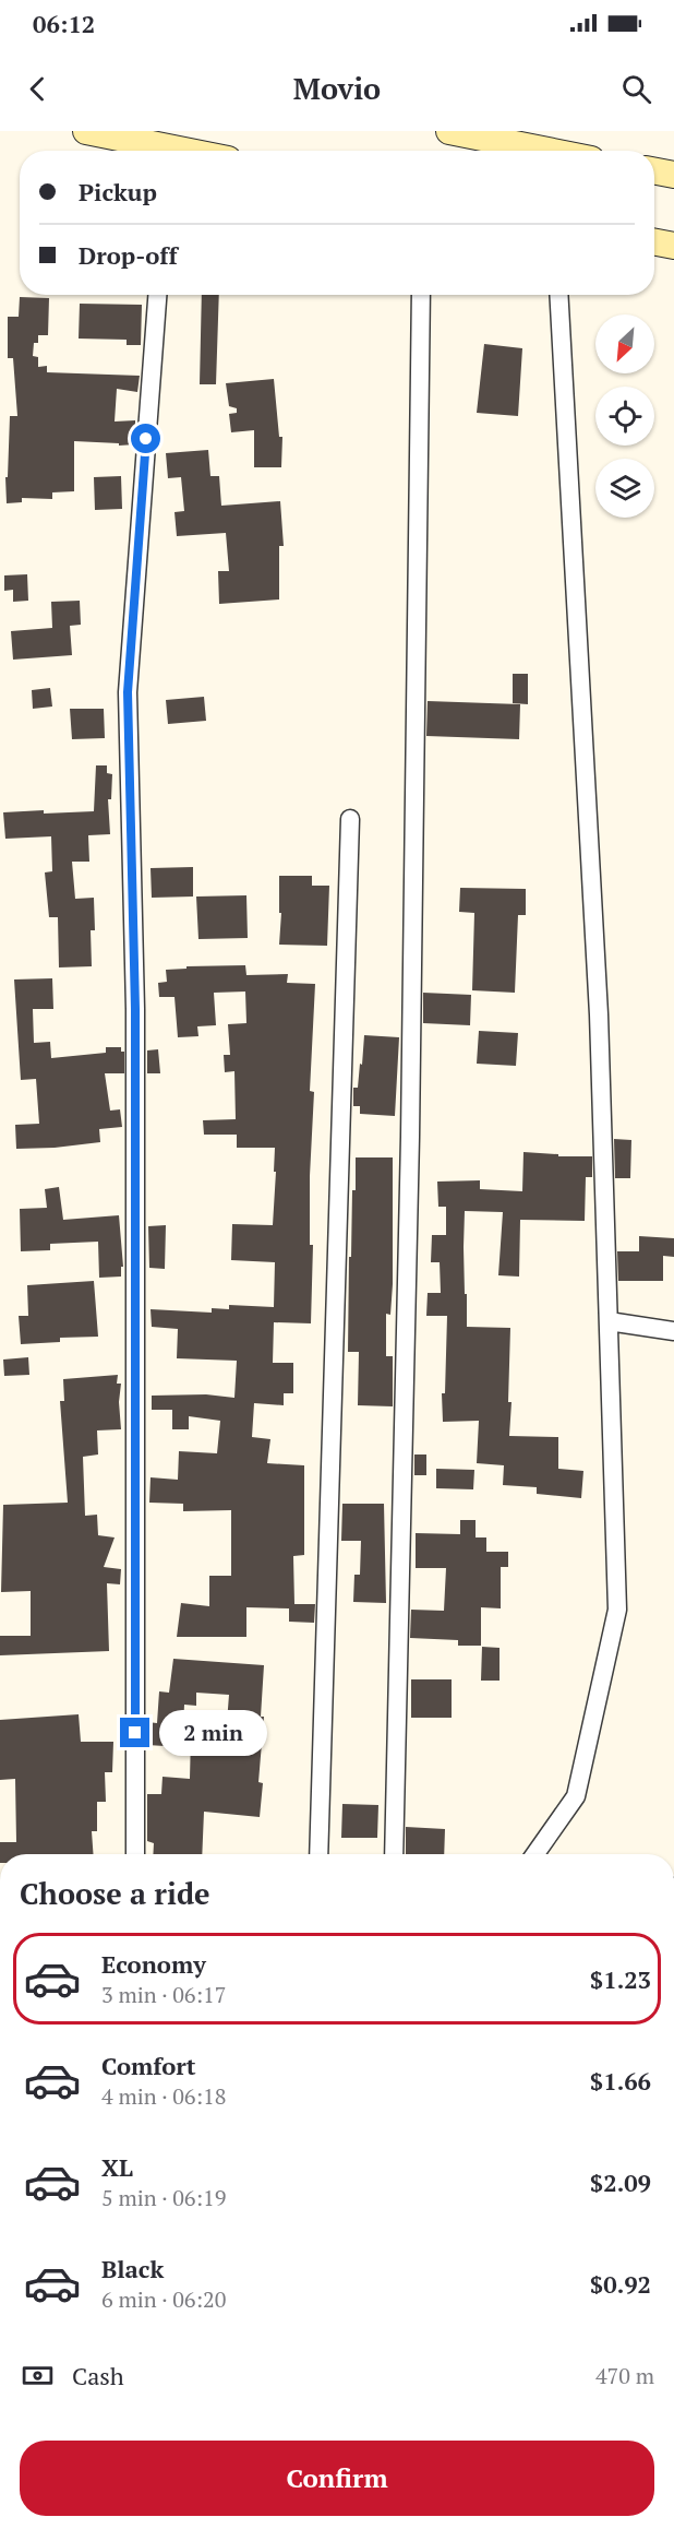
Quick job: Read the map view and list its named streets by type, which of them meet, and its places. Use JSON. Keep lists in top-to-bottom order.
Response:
{
  "north": "bottom left",
  "page": {
    "status": "06:12",
    "header": "Movio",
    "banner": ["Pickup", "Drop-off"],
    "bubble": "2 min",
    "heading": "Choose a ride",
    "list": [
      {
        "name": "Economy",
        "note": "3 min · 06:17",
        "value": "$1.23"
      },
      {
        "name": "Comfort",
        "note": "4 min · 06:18",
        "value": "$1.66"
      },
      {
        "name": "XL",
        "note": "5 min · 06:19",
        "value": "$2.09"
      },
      {
        "name": "Black",
        "note": "6 min · 06:20",
        "value": "$0.92"
      }
    ],
    "pay": ["Cash", "470 m"],
    "buttons": "Confirm"
  }
}
